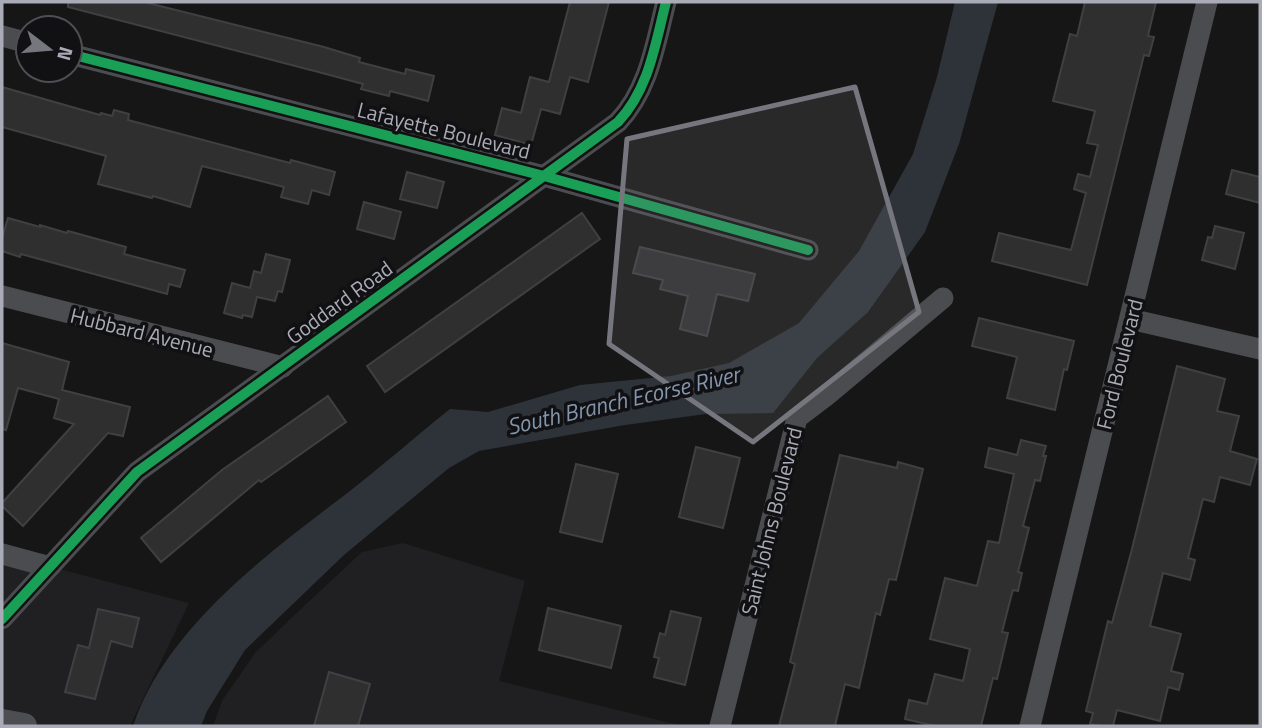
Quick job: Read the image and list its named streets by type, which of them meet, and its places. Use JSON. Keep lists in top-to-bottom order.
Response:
{
  "streets": {
    "street": [
      "Lafayette Boulevard",
      "Goddard Road",
      "Hubbard Avenue",
      "Ford Boulevard",
      "Saint Johns Boulevard"
    ]
  },
  "crossings": [
    ["Lafayette Boulevard", "Goddard Road"],
    ["Goddard Road", "Hubbard Avenue"]
  ],
  "water": ["South Branch Ecorse River"],
  "north": "right"
}
